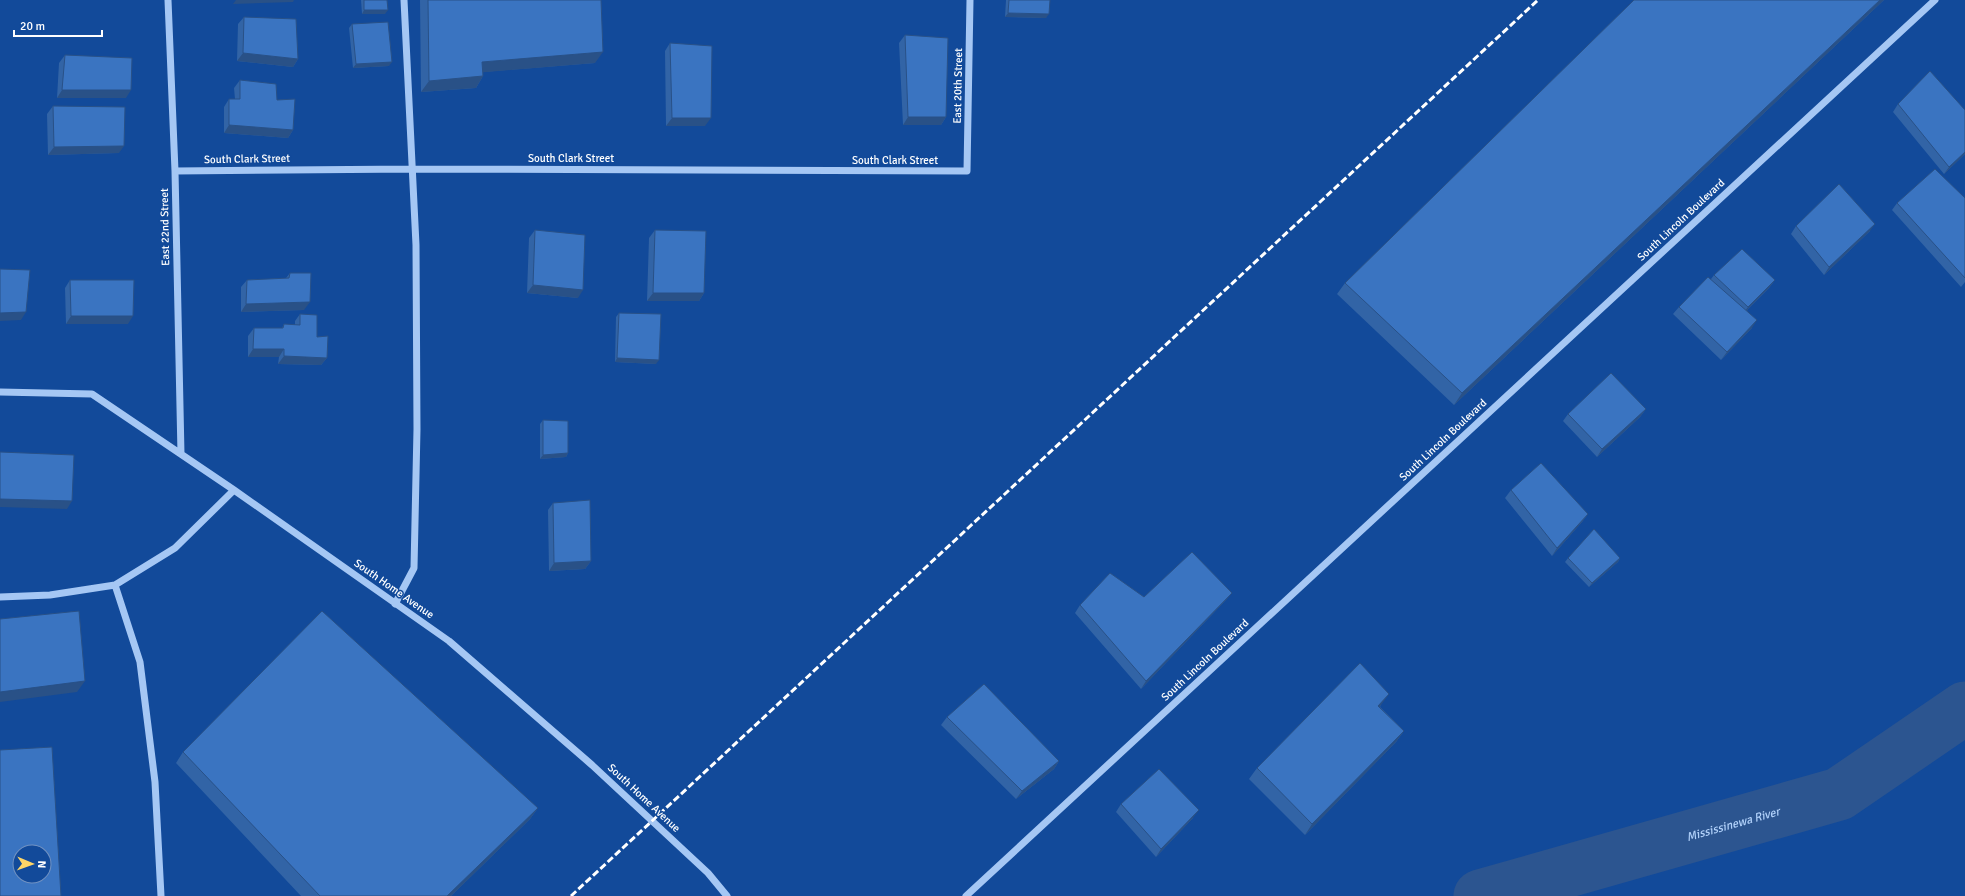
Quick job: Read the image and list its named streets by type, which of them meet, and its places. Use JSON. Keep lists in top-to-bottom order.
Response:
{
  "streets": {
    "street": [
      "East 20th Street",
      "South Clark Street",
      "South Lincoln Boulevard",
      "East 22nd Street",
      "South Home Avenue"
    ]
  },
  "crossings": [
    ["East 20th Street", "South Clark Street"],
    ["South Clark Street", "East 22nd Street"],
    ["East 22nd Street", "South Home Avenue"]
  ],
  "water": ["Mississinewa River"],
  "scale_bar": "20 m",
  "north": "right"
}
